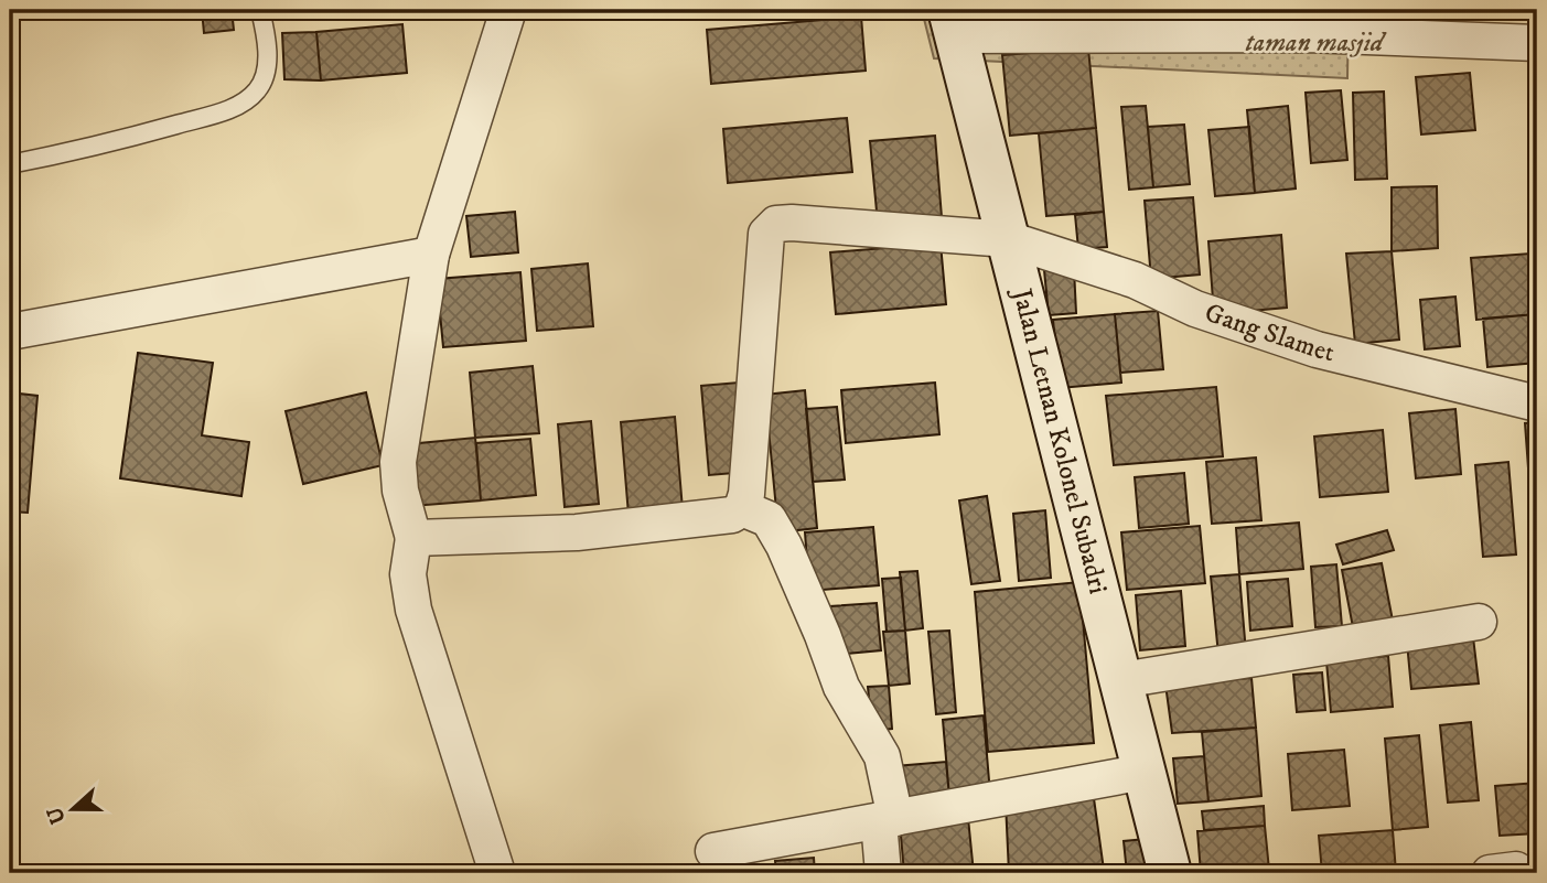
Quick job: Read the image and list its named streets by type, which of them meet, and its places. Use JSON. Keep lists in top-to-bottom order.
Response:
{
  "streets": {
    "main road": ["Jalan Letnan Kolonel Subadri"],
    "street": ["Gang Slamet"]
  },
  "crossings": [
    ["Gang Slamet", "Jalan Letnan Kolonel Subadri"]
  ],
  "parks": ["taman masjid"],
  "north": "left"
}
